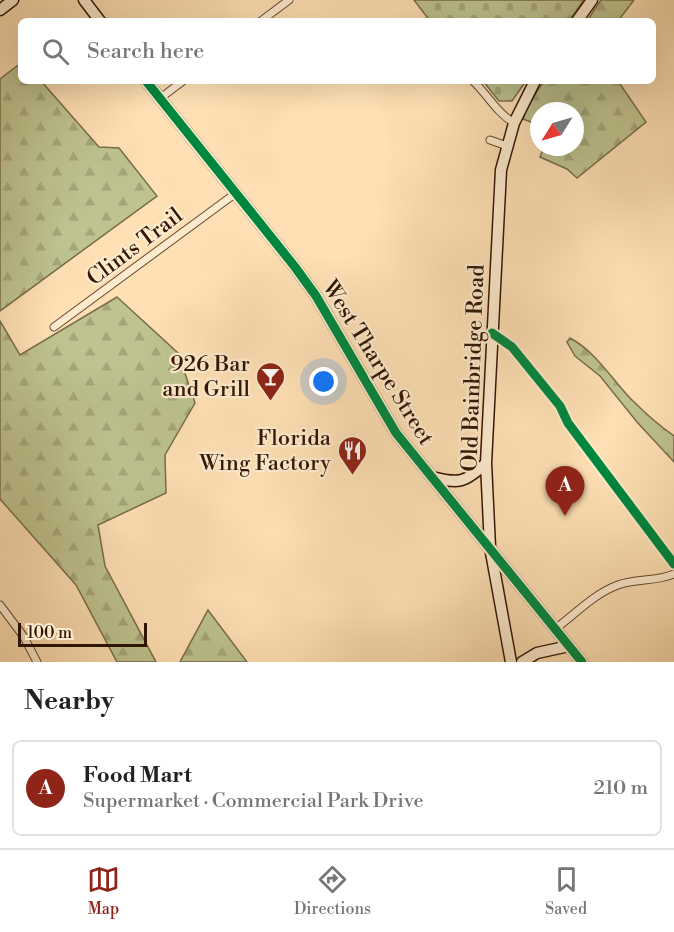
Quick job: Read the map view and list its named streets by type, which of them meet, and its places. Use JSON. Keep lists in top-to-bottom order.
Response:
{
  "streets": {
    "main road": ["West Tharpe Street", "Old Bainbridge Road"],
    "street": ["Clints Trail"]
  },
  "crossings": [
    ["Clints Trail", "West Tharpe Street"],
    ["West Tharpe Street", "Old Bainbridge Road"]
  ],
  "places": {
    "bar": ["926 Bar and Grill"],
    "restaurant": ["Florida Wing Factory"]
  },
  "scale_bar": "100 m",
  "north": "bottom left",
  "page": {
    "search": "Search here",
    "pins": "A",
    "scale": "100 m",
    "heading": "Nearby",
    "list": [
      {
        "mark": "A",
        "name": "Food Mart",
        "note": "Supermarket · Commercial Park Drive",
        "value": "210 m"
      }
    ],
    "nav": ["Map", "Directions", "Saved"]
  }
}
